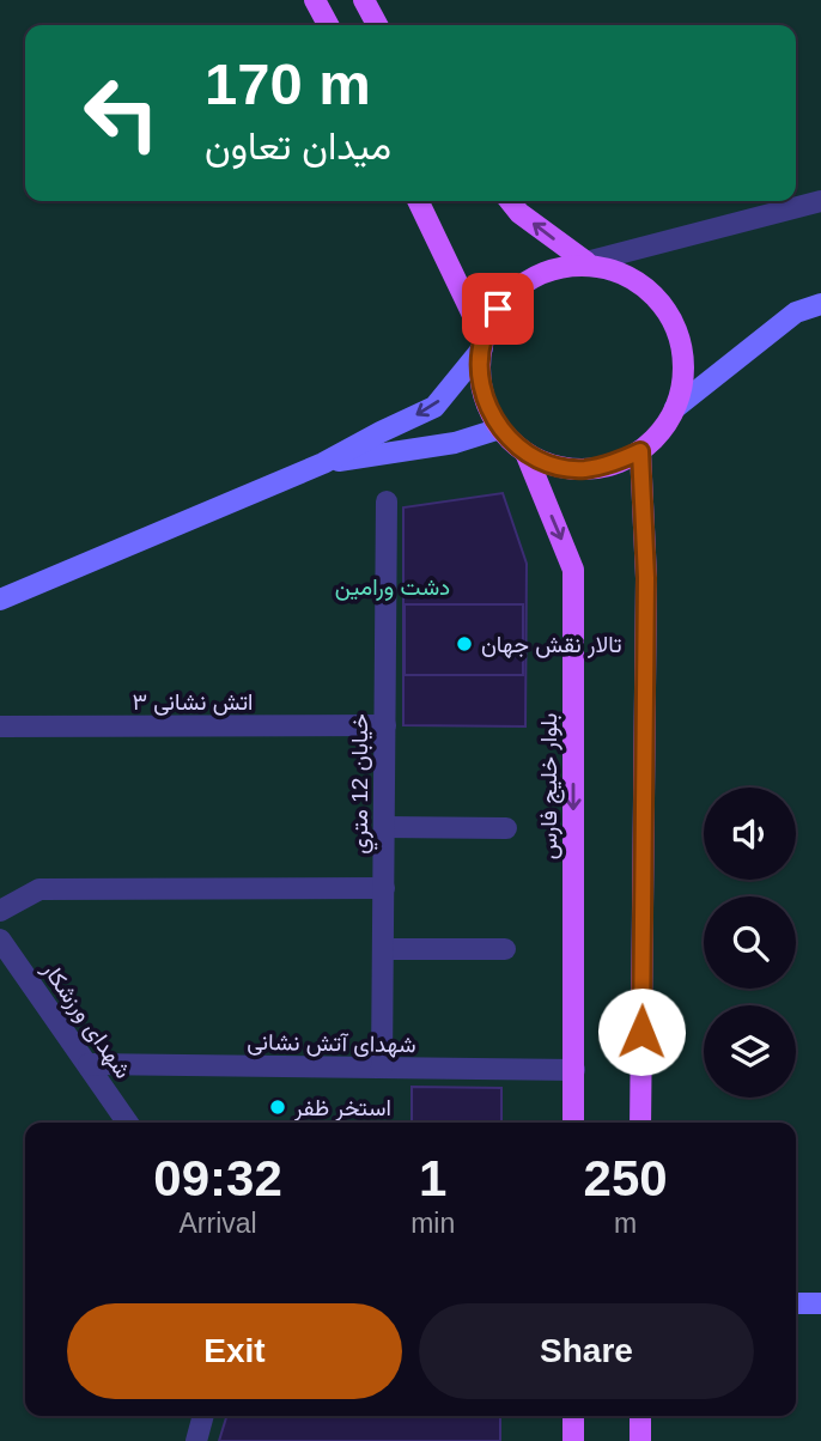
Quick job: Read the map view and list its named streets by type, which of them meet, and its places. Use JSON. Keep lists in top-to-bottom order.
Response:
{
  "streets": {
    "main road": ["بلوار خلیج فارس"],
    "street": [
      "اتش نشانی ۳",
      "خيابان 12 متري",
      "شهدای ورزشکار",
      "شهدای آتش نشانی"
    ]
  },
  "crossings": [
    ["اتش نشانی ۳", "خيابان 12 متري"],
    ["خيابان 12 متري", "شهدای آتش نشانی"],
    ["بلوار خلیج فارس", "شهدای آتش نشانی"],
    ["شهدای ورزشکار", "شهدای آتش نشانی"]
  ],
  "parks": ["دشت ورامین"],
  "places": ["تالار نقش جهان", "استخر ظفر"],
  "page": {
    "turn": ["170 m", "میدان تعاون"],
    "eta": [
      "09:32",
      "Arrival",
      "1",
      "min",
      "250",
      "m"
    ],
    "buttons": ["Exit", "Share"]
  }
}
